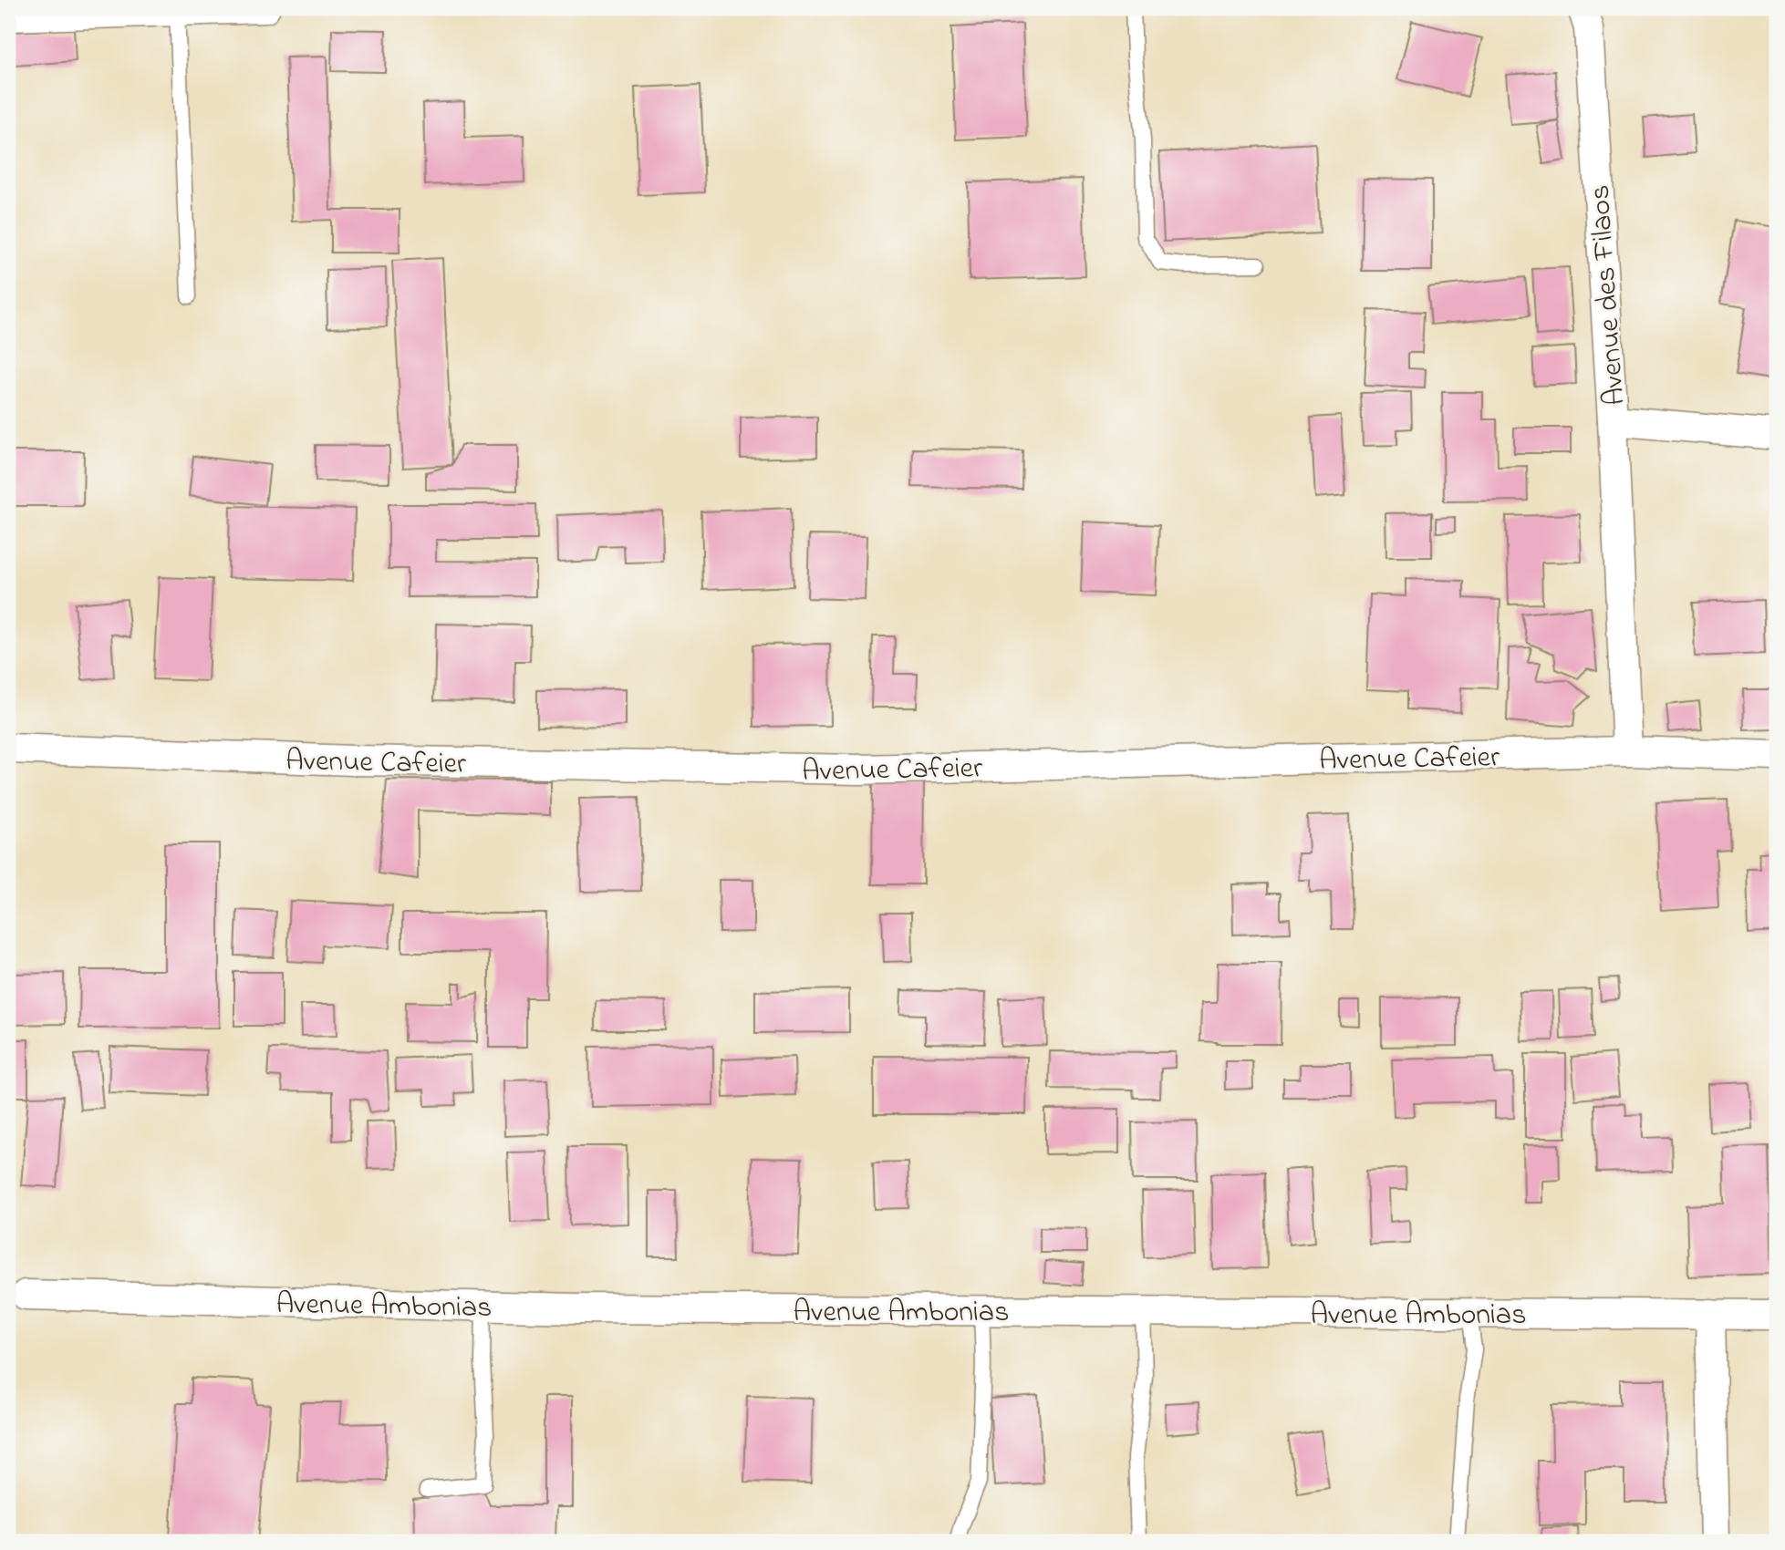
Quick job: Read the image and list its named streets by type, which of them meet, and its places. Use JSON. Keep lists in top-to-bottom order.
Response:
{
  "streets": {
    "street": ["Avenue des Filaos", "Avenue Cafeier", "Avenue Ambonias"]
  }
}
